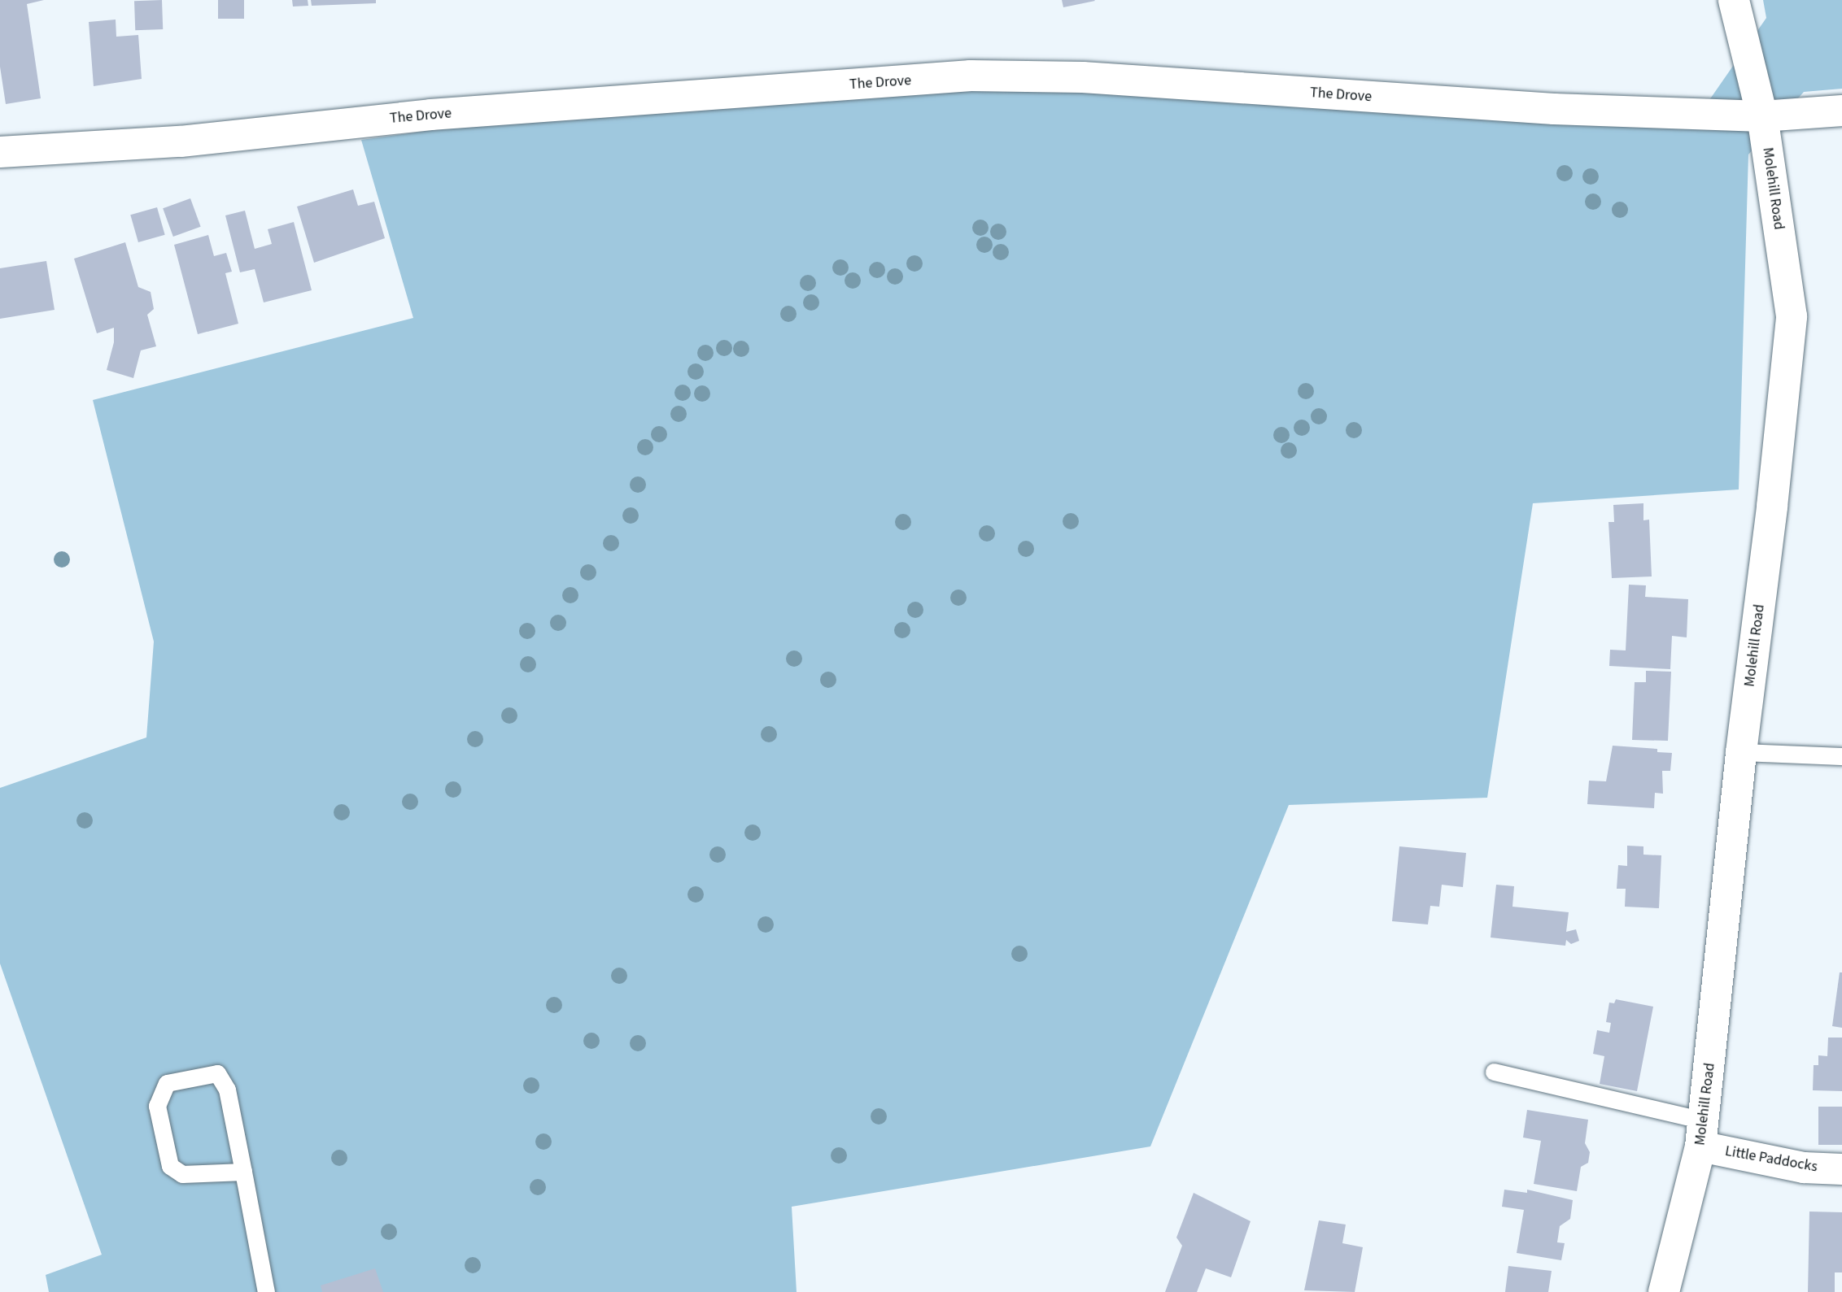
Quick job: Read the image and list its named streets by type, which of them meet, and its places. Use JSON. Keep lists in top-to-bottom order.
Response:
{
  "streets": {
    "street": ["The Drove", "Molehill Road", "Little Paddocks"]
  },
  "crossings": [
    ["The Drove", "Molehill Road"],
    ["Molehill Road", "Little Paddocks"]
  ]
}
